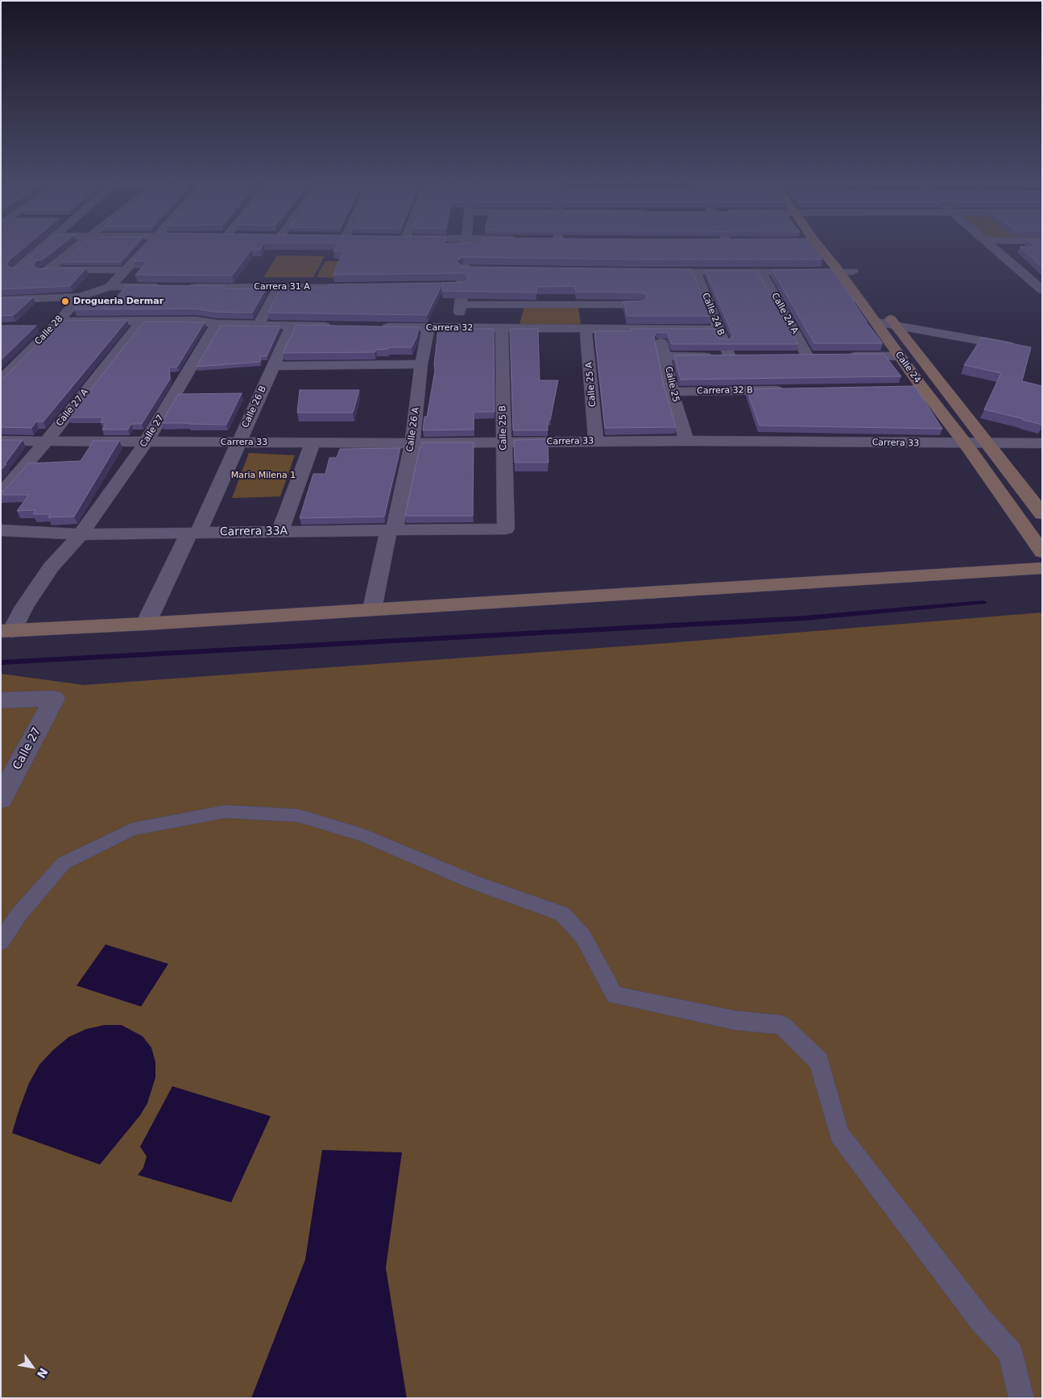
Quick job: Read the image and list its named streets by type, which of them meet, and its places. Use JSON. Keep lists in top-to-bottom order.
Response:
{
  "streets": {
    "street": [
      "Carrera 31 A",
      "Calle 24 A",
      "Calle 24 B",
      "Carrera 32",
      "Calle 28",
      "Calle 24",
      "Calle 25 A",
      "Calle 25",
      "Carrera 32 B",
      "Calle 26 B",
      "Calle 27 A",
      "Calle 25 B",
      "Calle 26 A",
      "Calle 27",
      "Carrera 33",
      "Carrera 33A"
    ]
  },
  "crossings": [
    ["Calle 24 B", "Carrera 32"],
    ["Carrera 32", "Calle 25 A"],
    ["Carrera 32", "Calle 25"],
    ["Carrera 32", "Calle 25 B"],
    ["Carrera 32", "Calle 26 A"],
    ["Calle 24", "Carrera 33"],
    ["Calle 25 A", "Carrera 33"],
    ["Calle 25", "Carrera 32 B"],
    ["Calle 25", "Carrera 33"],
    ["Calle 26 B", "Carrera 33"],
    ["Calle 26 B", "Carrera 33A"],
    ["Calle 27 A", "Carrera 33"],
    ["Calle 25 B", "Carrera 33"],
    ["Calle 25 B", "Carrera 33A"],
    ["Calle 26 A", "Carrera 33"],
    ["Calle 26 A", "Carrera 33A"],
    ["Calle 27", "Carrera 33"],
    ["Calle 27", "Carrera 33A"]
  ],
  "parks": ["Maria Milena 1"],
  "places": ["Drogueria Dermar"],
  "north": "bottom right"
}
